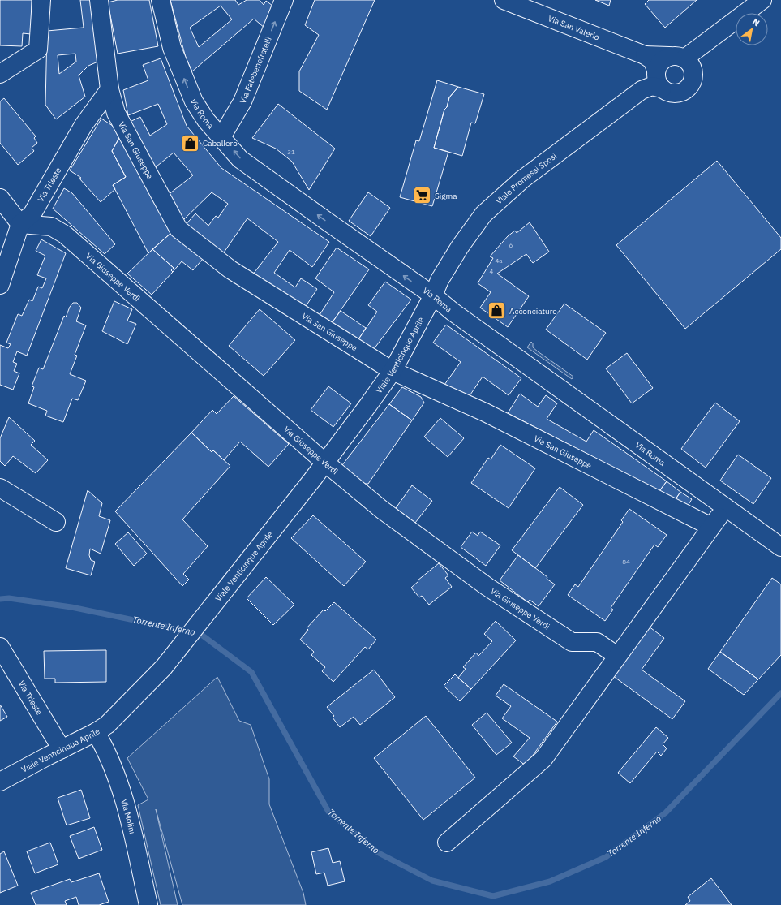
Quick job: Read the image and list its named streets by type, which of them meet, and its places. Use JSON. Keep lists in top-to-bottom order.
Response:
{
  "streets": {
    "street": [
      "Via San Valerio",
      "Via Fatebenefratelli",
      "Via Roma",
      "Via San Giuseppe",
      "Viale Promessi Sposi",
      "Via Trieste",
      "Via Giuseppe Verdi",
      "Viale Venticinque Aprile",
      "Via Molini"
    ]
  },
  "crossings": [
    ["Via San Valerio", "Viale Promessi Sposi"],
    ["Via Fatebenefratelli", "Via Roma"],
    ["Via Roma", "Viale Promessi Sposi"],
    ["Via Roma", "Viale Venticinque Aprile"],
    ["Via San Giuseppe", "Via Trieste"],
    ["Via San Giuseppe", "Viale Venticinque Aprile"],
    ["Viale Promessi Sposi", "Viale Venticinque Aprile"],
    ["Via Trieste", "Via Giuseppe Verdi"],
    ["Via Trieste", "Viale Venticinque Aprile"],
    ["Via Giuseppe Verdi", "Viale Venticinque Aprile"],
    ["Viale Venticinque Aprile", "Via Molini"]
  ],
  "one_way": ["Via Fatebenefratelli", "Via Roma"],
  "water": ["Torrente Inferno"],
  "places": {
    "shop": ["Caballero", "Acconciature"],
    "supermarket": ["Sigma"]
  },
  "house_numbers": [
    "31",
    "6",
    "4a",
    "4",
    "84"
  ],
  "north": "top right"
}
